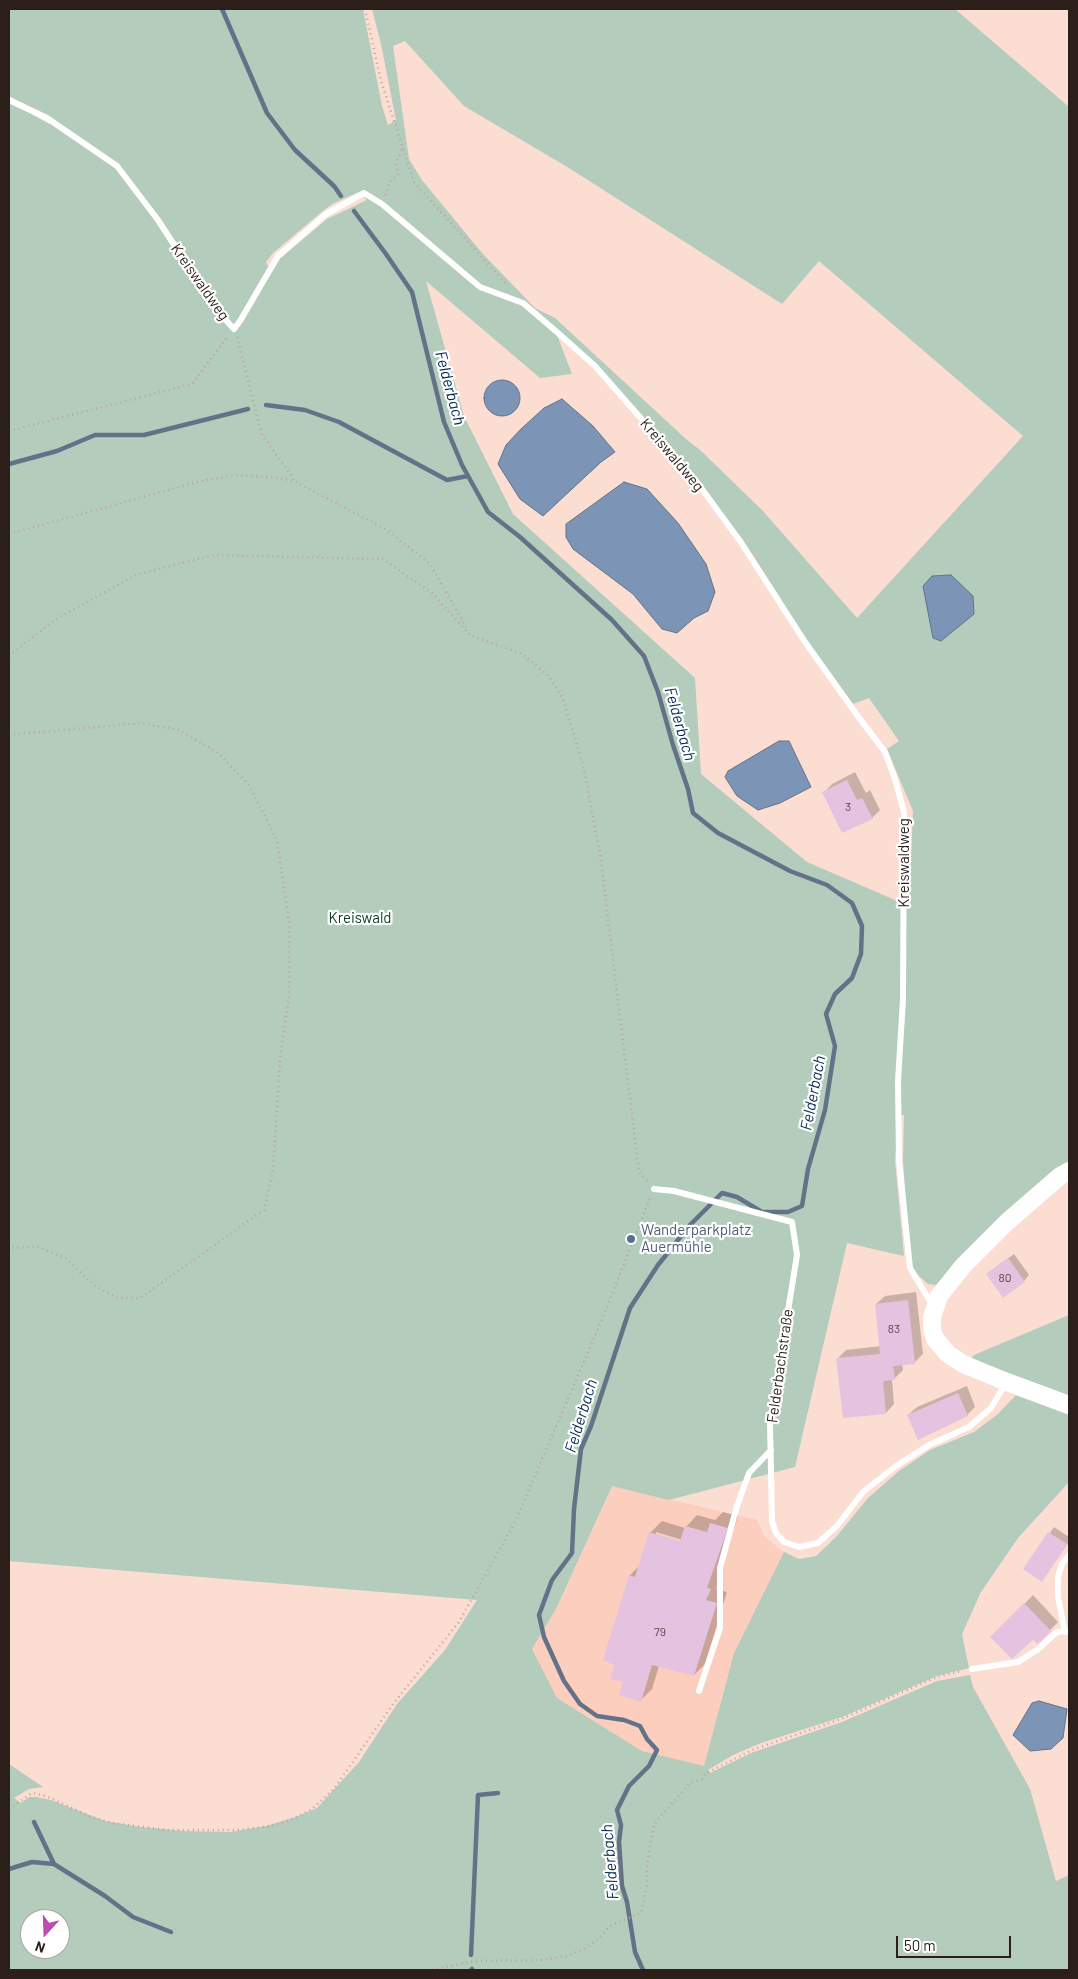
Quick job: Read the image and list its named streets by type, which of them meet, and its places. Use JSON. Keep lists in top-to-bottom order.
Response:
{
  "streets": {
    "lane": ["Kreiswaldweg", "Felderbachstraße"]
  },
  "water": ["Felderbach"],
  "parks": ["Kreiswald"],
  "places": ["Wanderparkplatz Auermühle"],
  "house_numbers": [
    "3",
    "80",
    "83",
    "79"
  ],
  "scale_bar": "50 m",
  "north": "bottom"
}
